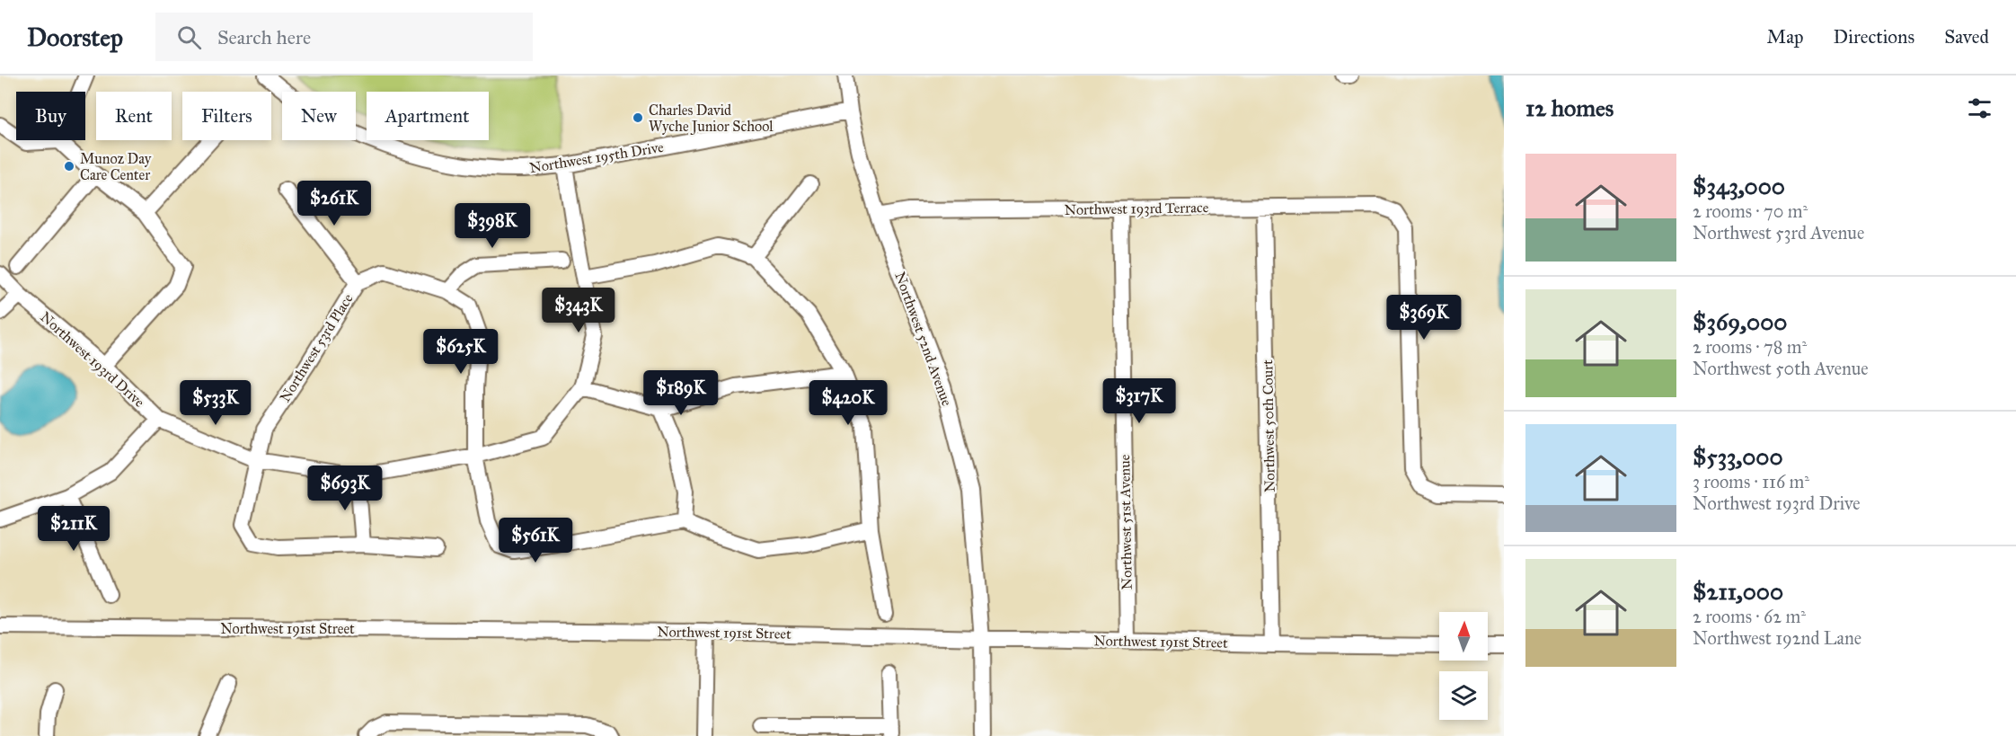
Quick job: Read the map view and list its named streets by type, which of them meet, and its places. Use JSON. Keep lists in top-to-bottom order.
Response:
{
  "streets": {
    "street": [
      "Northwest 195th Drive",
      "Northwest 193rd Terrace",
      "Northwest 52nd Avenue",
      "Northwest 53rd Place",
      "Northwest 193rd Drive",
      "Northwest 50th Court",
      "Northwest 51st Avenue",
      "Northwest 191st Street"
    ]
  },
  "crossings": [
    ["Northwest 195th Drive", "Northwest 52nd Avenue"],
    ["Northwest 193rd Terrace", "Northwest 52nd Avenue"],
    ["Northwest 193rd Terrace", "Northwest 50th Court"],
    ["Northwest 193rd Terrace", "Northwest 51st Avenue"],
    ["Northwest 52nd Avenue", "Northwest 191st Street"],
    ["Northwest 53rd Place", "Northwest 193rd Drive"],
    ["Northwest 50th Court", "Northwest 191st Street"],
    ["Northwest 51st Avenue", "Northwest 191st Street"]
  ],
  "places": ["Charles David Wyche Junior School", "Munoz Day Care Center"],
  "north": "top",
  "page": {
    "header": "Doorstep",
    "search": "Search here",
    "nav": ["Map", "Directions", "Saved"],
    "heading": "12 homes",
    "chip": [
      "Buy",
      "Rent",
      "Filters",
      "New",
      "Apartment"
    ],
    "list": [
      {
        "name": "$343,000",
        "note": "2 rooms · 70 m² · Northwest 53rd Avenue"
      },
      {
        "name": "$369,000",
        "note": "2 rooms · 78 m² · Northwest 50th Avenue"
      },
      {
        "name": "$533,000",
        "note": "3 rooms · 116 m² · Northwest 193rd Drive"
      },
      {
        "name": "$211,000",
        "note": "2 rooms · 62 m² · Northwest 192nd Lane"
      }
    ],
    "price": [
      "$261K",
      "$398K",
      "$343K",
      "$369K",
      "$625K",
      "$189K",
      "$317K",
      "$533K",
      "$420K",
      "$693K",
      "$211K",
      "$561K"
    ]
  }
}
